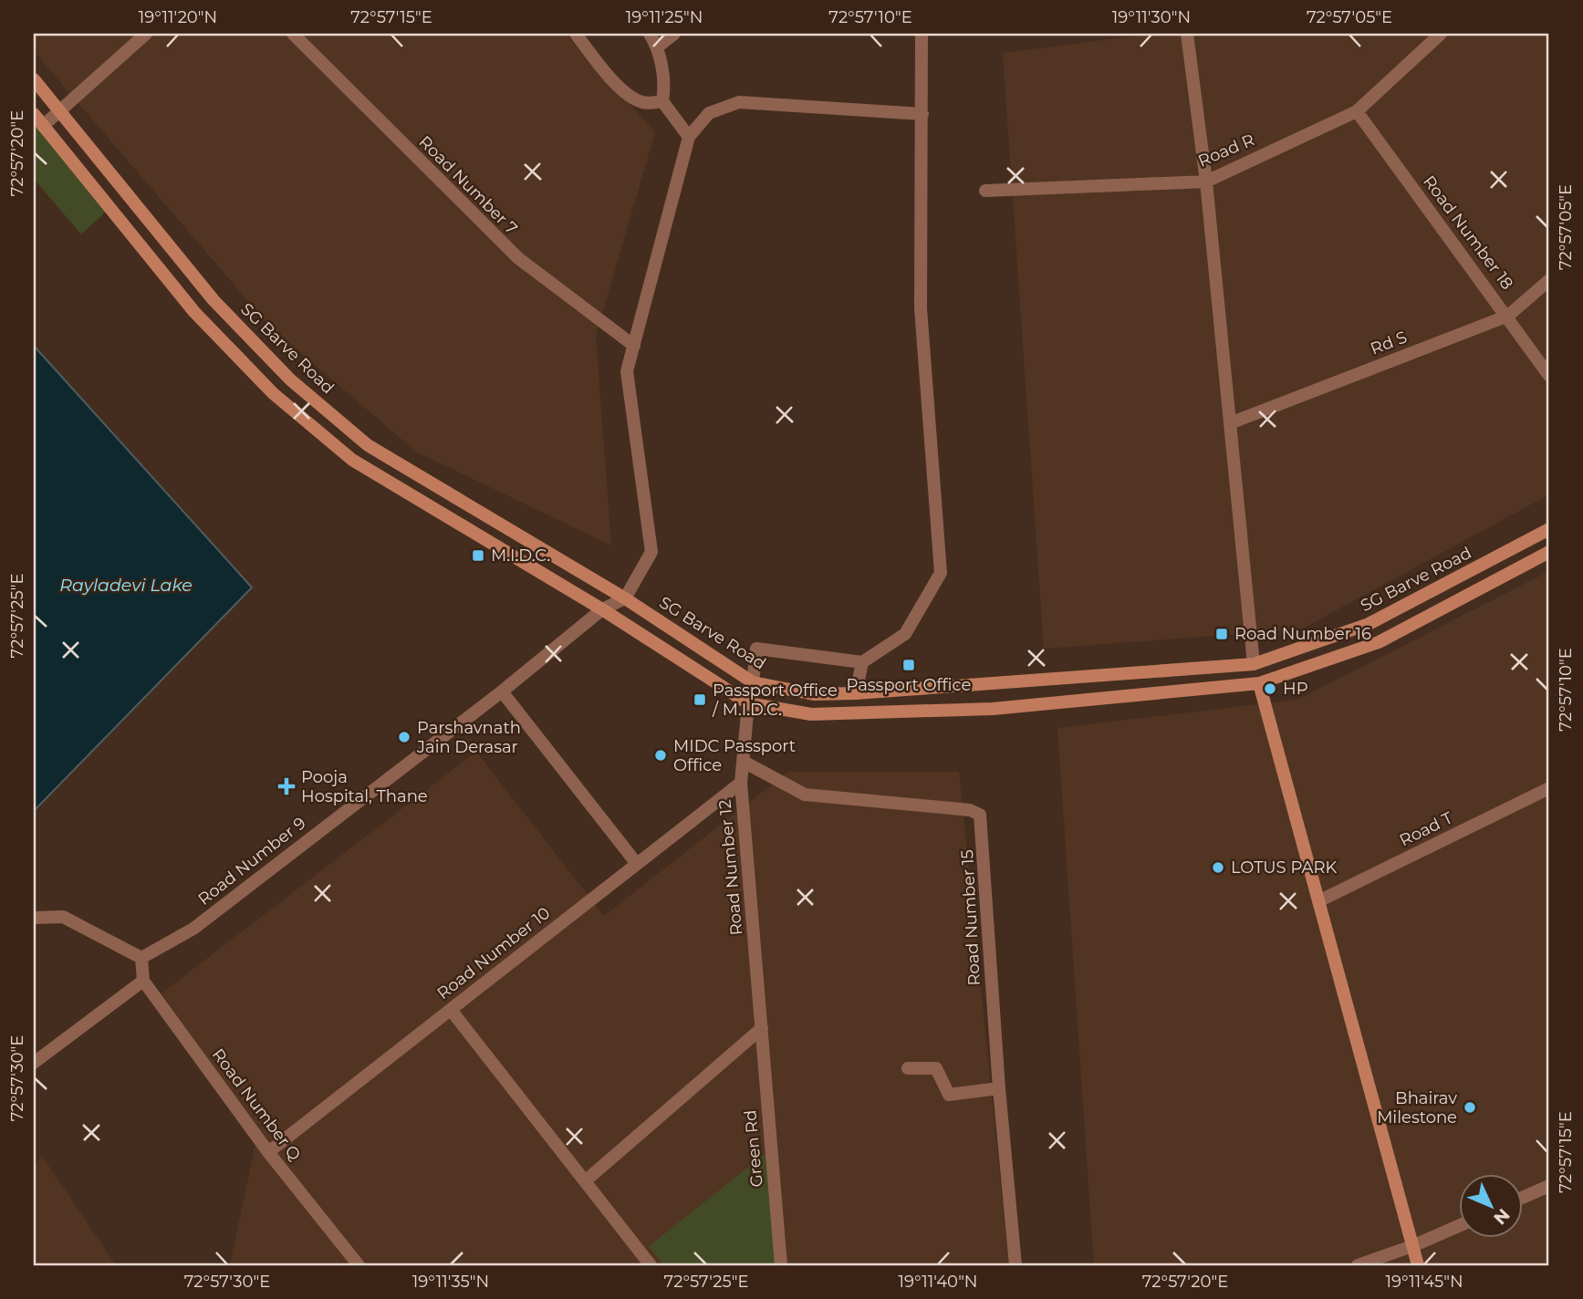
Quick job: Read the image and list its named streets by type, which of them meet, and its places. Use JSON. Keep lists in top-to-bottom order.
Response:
{
  "streets": {
    "main road": ["SG Barve Road"],
    "street": [
      "Road R",
      "Road Number 7",
      "Road Number 18",
      "Rd S",
      "Road T",
      "Road Number 9",
      "Road Number 12",
      "Road Number 15",
      "Road Number 10",
      "Road Number Q",
      "Green Rd"
    ]
  },
  "crossings": [
    ["Road R", "Road Number 18"],
    ["Road Number 18", "Rd S"],
    ["SG Barve Road", "Road Number 9"],
    ["Road Number 12", "Road Number 15"],
    ["Road Number 12", "Road Number 10"],
    ["Road Number 12", "Green Rd"],
    ["Road Number 10", "Road Number Q"]
  ],
  "water": ["Rayladevi Lake"],
  "places": {
    "transit": [
      "M.I.D.C.",
      "Road Number 16",
      "Passport Office",
      "Passport Office / M.I.D.C."
    ],
    "other": [
      "HP",
      "Parshavnath Jain Derasar",
      "MIDC Passport Office",
      "LOTUS PARK",
      "Bhairav Milestone"
    ],
    "health": ["Pooja Hospital, Thane"]
  },
  "north": "bottom right",
  "coordinates": [
    "19°11'20\"N",
    "72°57'15\"E",
    "19°11'25\"N",
    "72°57'10\"E",
    "19°11'30\"N",
    "72°57'05\"E",
    "72°57'20\"E",
    "72°57'25\"E",
    "72°57'30\"E",
    "19°11'35\"N",
    "19°11'40\"N",
    "19°11'45\"N"
  ]
}
